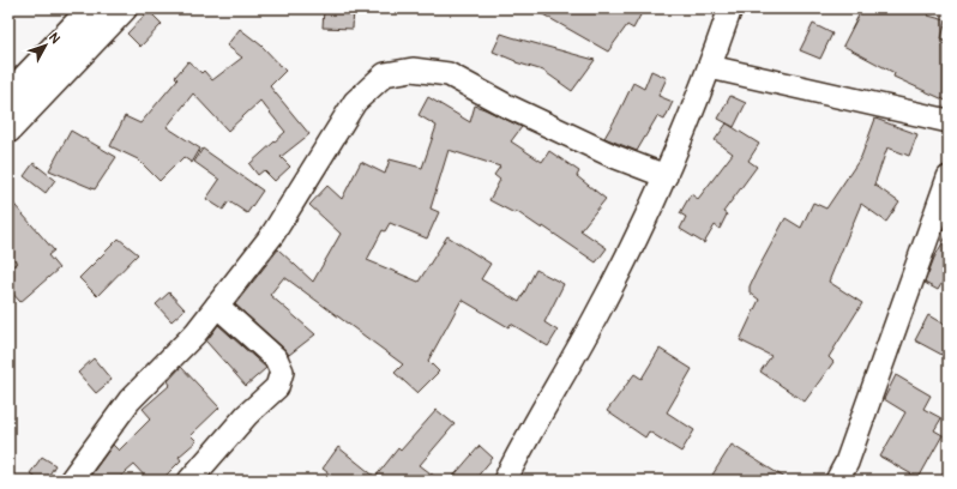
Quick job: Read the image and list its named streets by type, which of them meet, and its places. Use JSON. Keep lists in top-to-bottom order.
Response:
{
  "north": "top right"
}
